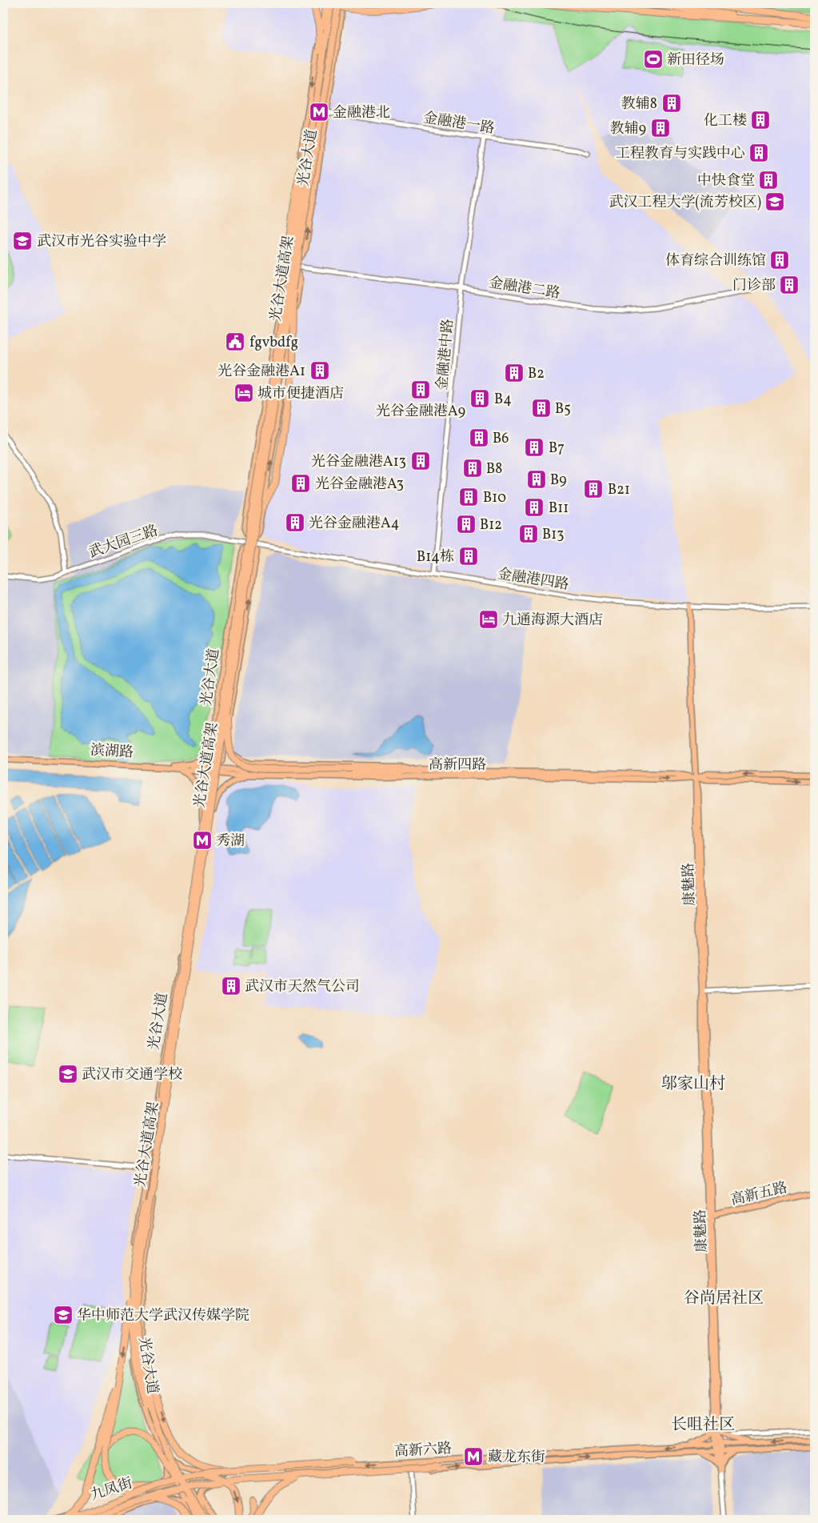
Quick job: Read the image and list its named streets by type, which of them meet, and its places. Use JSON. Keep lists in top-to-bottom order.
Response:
{
  "streets": {
    "highway": ["光谷大道高架"],
    "main road": [
      "光谷大道",
      "滨湖路",
      "高新四路",
      "康魅路",
      "高新五路",
      "高新六路",
      "九凤街"
    ],
    "street": [
      "金融港一路",
      "金融港二路",
      "金融港中路",
      "武大园三路",
      "金融港四路"
    ]
  },
  "crossings": [
    ["金融港一路", "光谷大道"],
    ["金融港一路", "金融港中路"],
    ["光谷大道", "光谷大道高架"],
    ["光谷大道", "金融港二路"],
    ["光谷大道", "武大园三路"],
    ["光谷大道", "金融港四路"],
    ["光谷大道", "滨湖路"],
    ["光谷大道", "高新四路"],
    ["光谷大道", "高新六路"],
    ["光谷大道", "九凤街"],
    ["光谷大道高架", "高新六路"],
    ["光谷大道高架", "九凤街"],
    ["金融港二路", "金融港中路"],
    ["金融港中路", "金融港四路"],
    ["武大园三路", "金融港四路"],
    ["金融港四路", "康魅路"],
    ["滨湖路", "高新四路"],
    ["高新四路", "康魅路"],
    ["康魅路", "高新五路"],
    ["康魅路", "高新六路"],
    ["高新六路", "九凤街"]
  ],
  "districts": ["邬家山村", "谷尚居社区", "长咀社区"],
  "places": {
    "sports": ["新田径场"],
    "building": [
      "教辅8",
      "化工楼",
      "教辅9",
      "工程教育与实践中心",
      "中快食堂",
      "体育综合训练馆",
      "门诊部",
      "光谷金融港A1",
      "B2",
      "光谷金融港A9",
      "B4",
      "B5",
      "B6",
      "B7",
      "光谷金融港A13",
      "B8",
      "B9",
      "光谷金融港A3",
      "B21",
      "B10",
      "B11",
      "光谷金融港A4",
      "B12",
      "B13",
      "B14栋",
      "武汉市天然气公司"
    ],
    "metro station": ["金融港北", "秀湖", "藏龙东街"],
    "school or university": [
      "武汉工程大学(流芳校区)",
      "武汉市光谷实验中学",
      "武汉市交通学校",
      "华中师范大学武汉传媒学院"
    ],
    "public building": ["fgvbdfg"],
    "hotel": ["城市便捷酒店", "九通海源大酒店"]
  }
}
